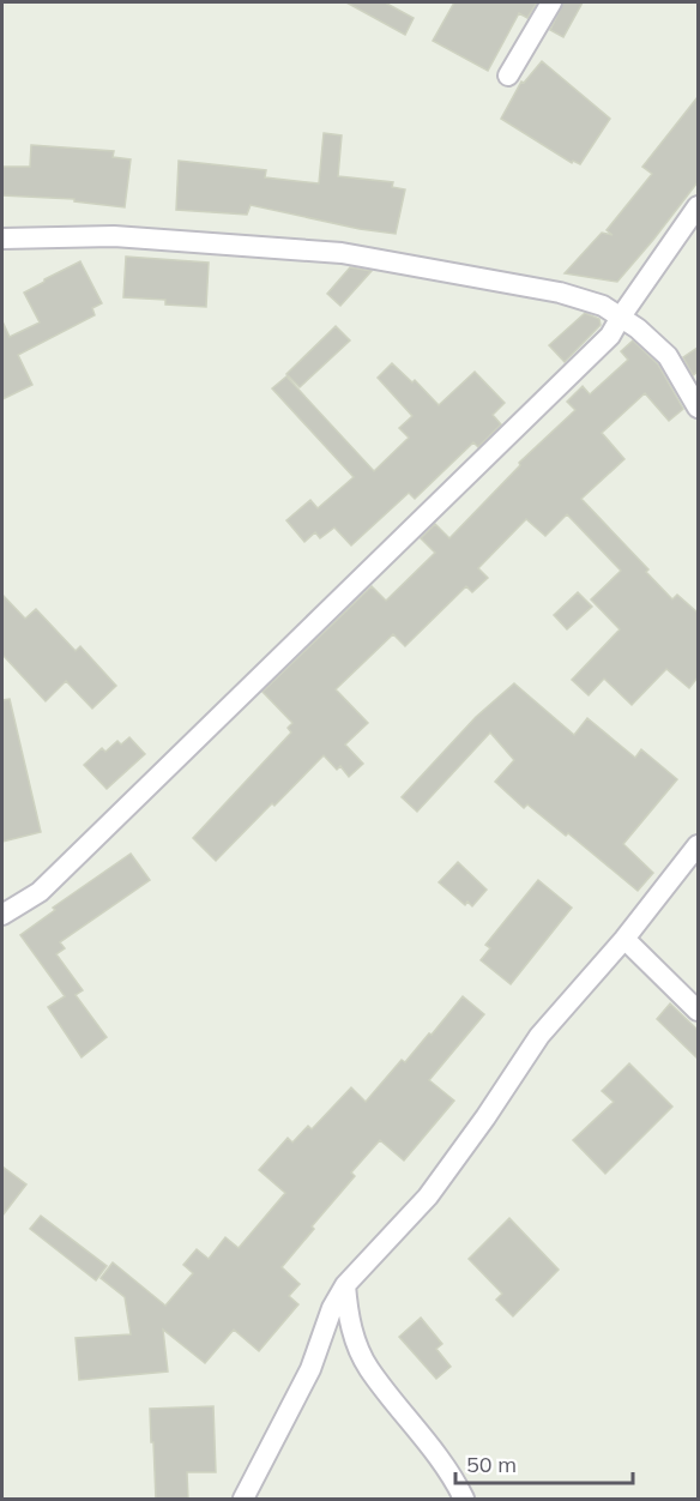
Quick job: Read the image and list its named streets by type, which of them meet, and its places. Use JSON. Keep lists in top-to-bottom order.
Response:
{
  "scale_bar": "50 m"
}
